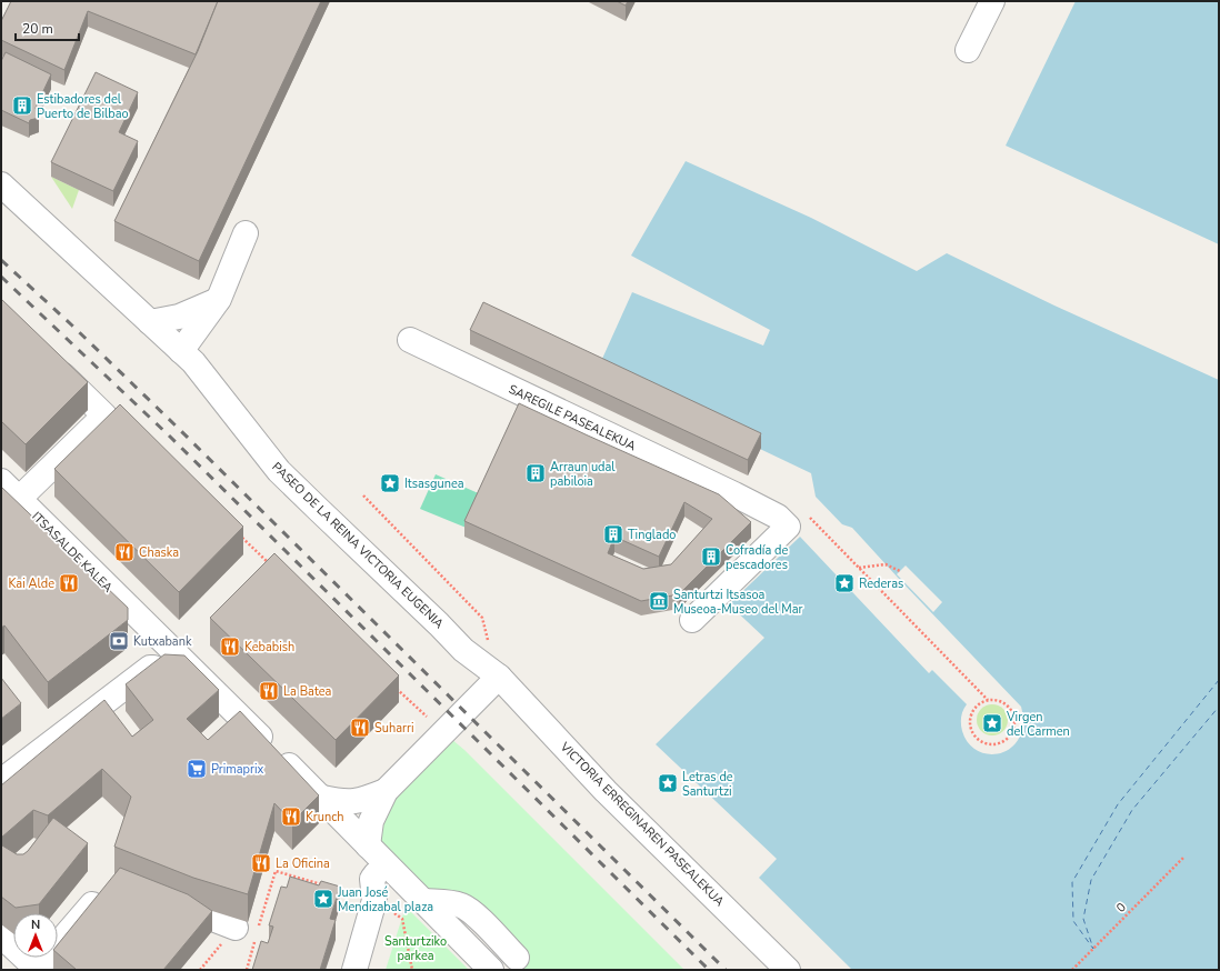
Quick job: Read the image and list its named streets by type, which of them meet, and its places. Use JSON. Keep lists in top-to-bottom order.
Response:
{
  "streets": {
    "street": [
      "SAREGILE PASEALEKUA",
      "PASEO DE LA REINA VICTORIA EUGENIA",
      "ITSASALDE KALEA",
      "VICTORIA ERREGINAREN PASEALEKUA"
    ],
    "path": ["0"]
  },
  "crossings": [
    ["PASEO DE LA REINA VICTORIA EUGENIA", "VICTORIA ERREGINAREN PASEALEKUA"]
  ],
  "parks": ["Santurtziko parkea"],
  "places": {
    "building": [
      "Estibadores del Puerto de Bilbao",
      "Arraun udal pabiloia",
      "Tinglado",
      "Cofradía de pescadores"
    ],
    "place": [
      "Itsasgunea",
      "Rederas",
      "Virgen del Carmen",
      "Letras de Santurtzi",
      "Juan José Mendizabal plaza"
    ],
    "restaurant": [
      "Chaska",
      "Kai Alde",
      "Kebabish",
      "La Batea",
      "Suharri",
      "Krunch",
      "La Oficina"
    ],
    "museum": ["Santurtzi Itsasoa Museoa-Museo del Mar"],
    "bank": ["Kutxabank"],
    "supermarket": ["Primaprix"]
  },
  "scale_bar": "20 m",
  "north": "top"
}
